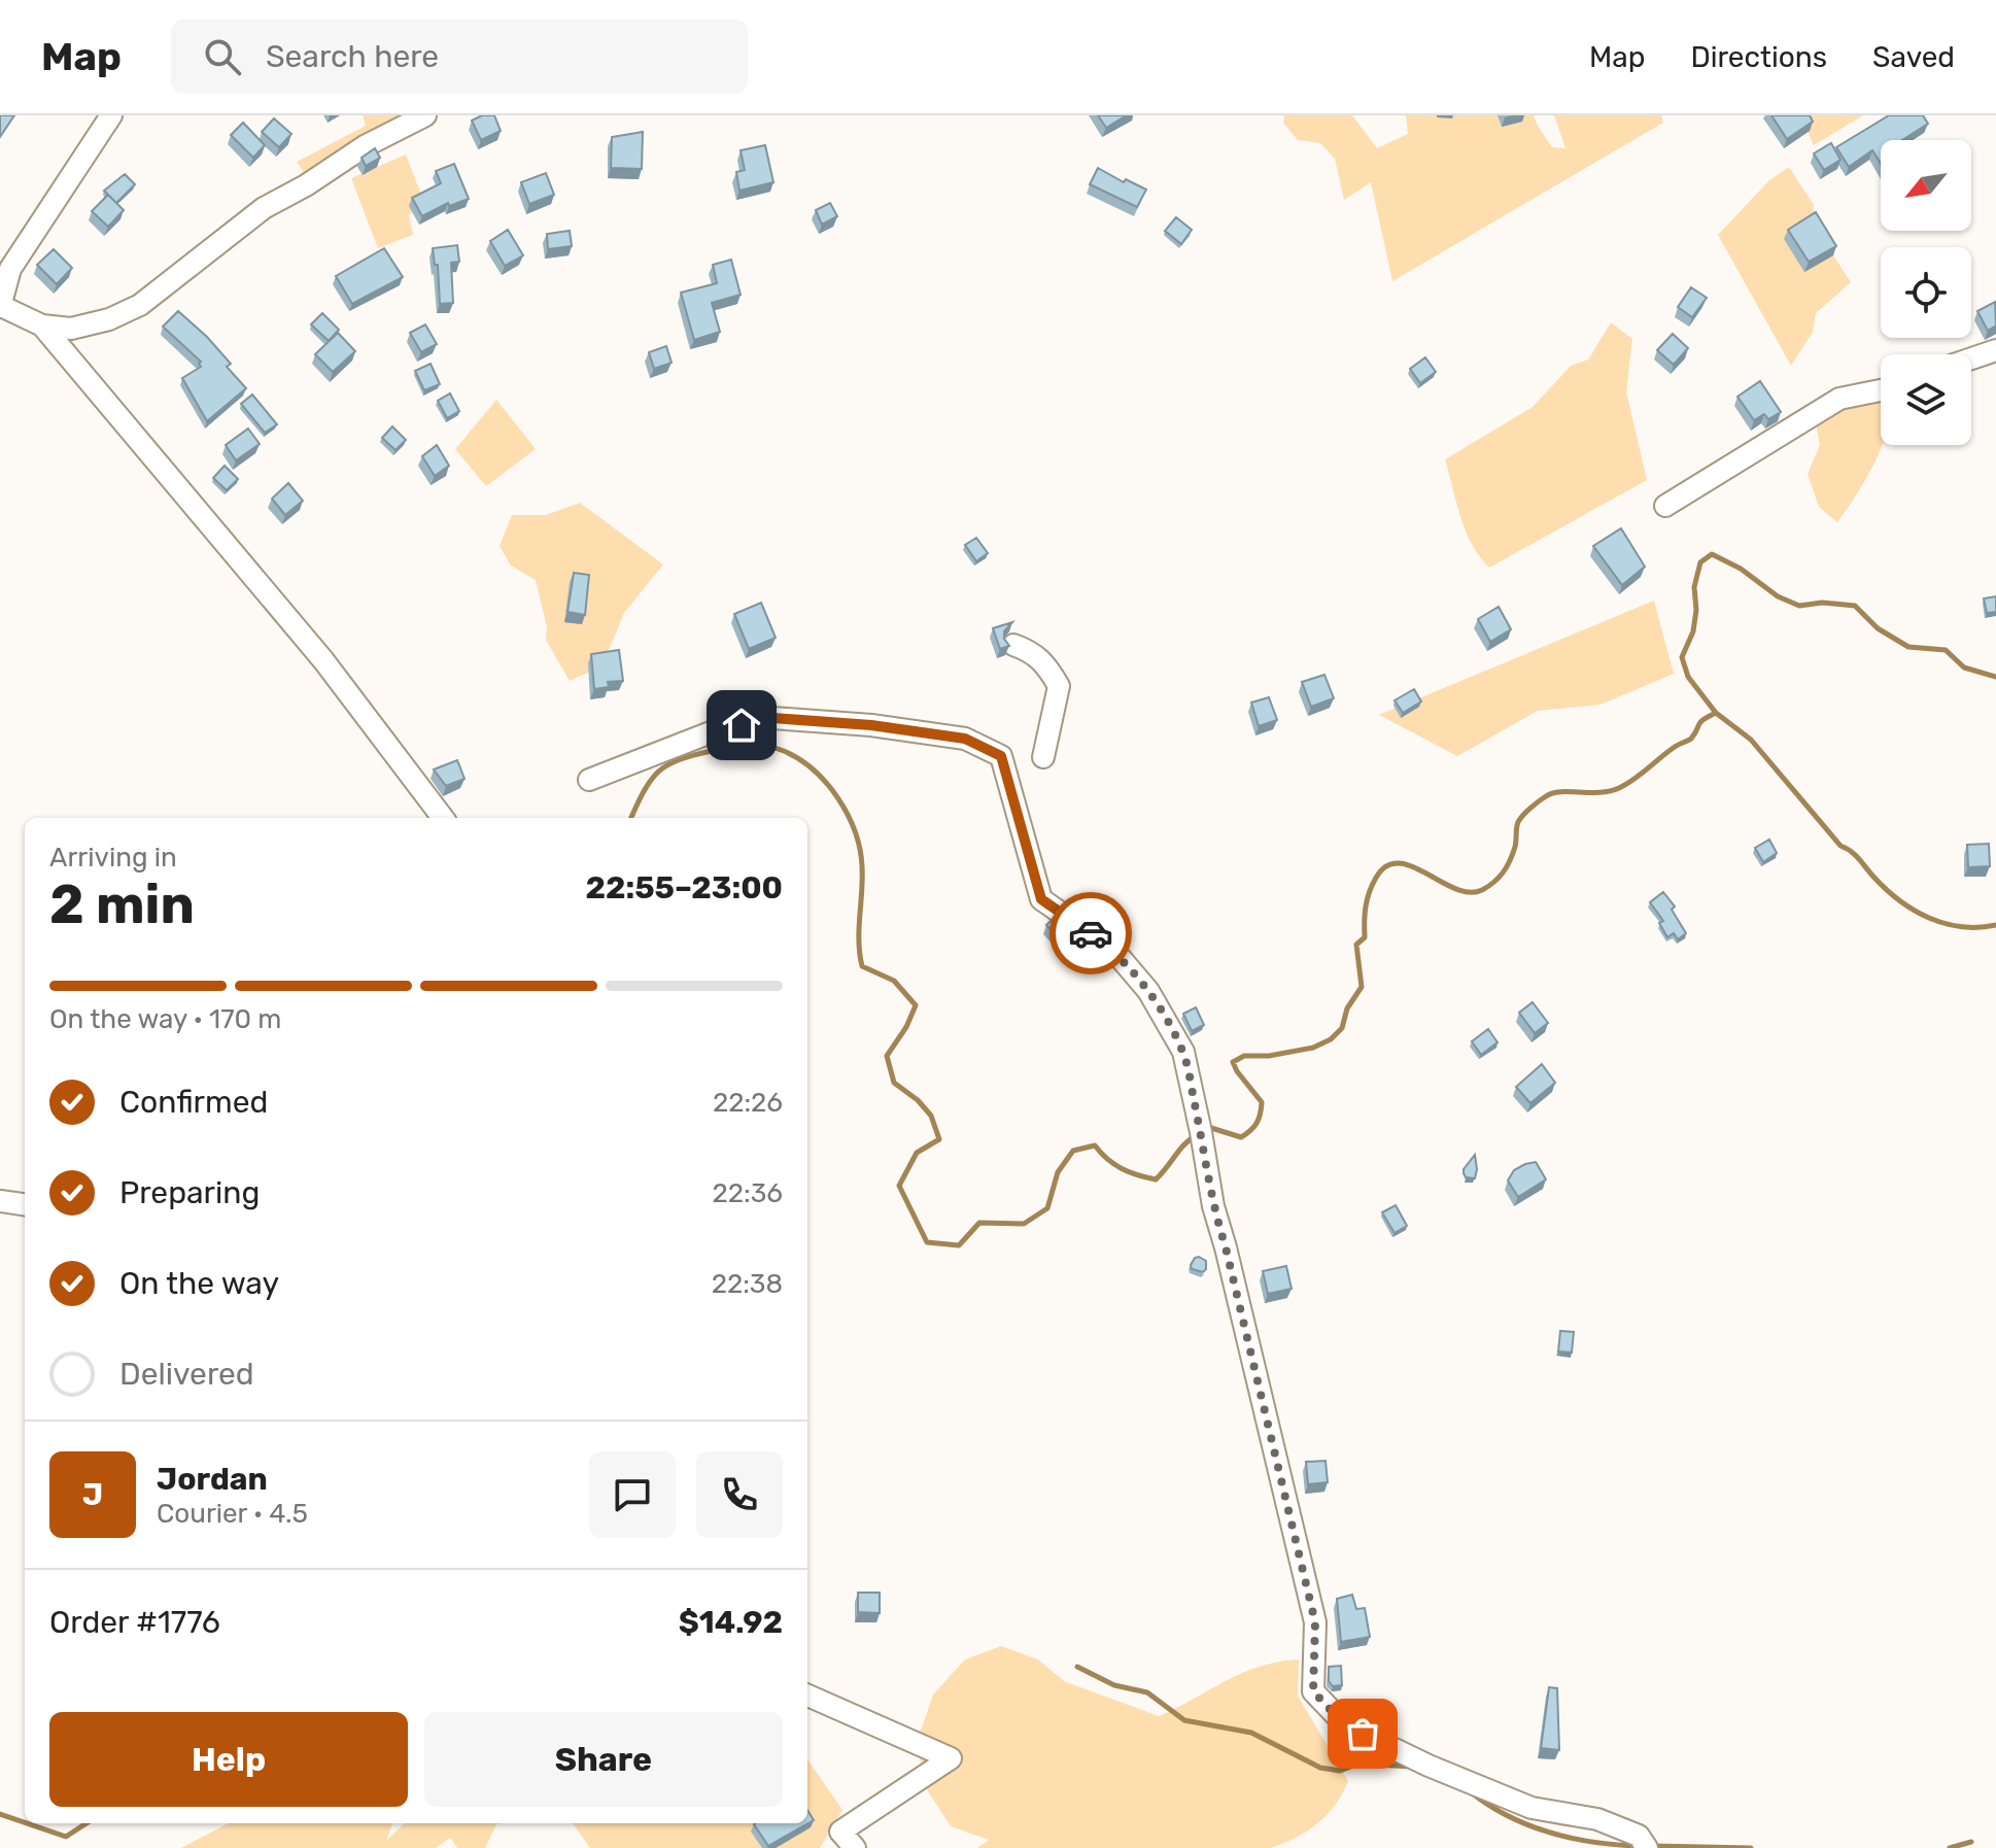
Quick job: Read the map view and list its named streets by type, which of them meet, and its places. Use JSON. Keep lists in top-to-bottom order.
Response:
{
  "north": "bottom left",
  "page": {
    "header": "Map",
    "search": "Search here",
    "nav": ["Map", "Directions", "Saved"],
    "heading": ["2 min", "Arriving in", "22:55–23:00"],
    "panel": [
      "Jordan",
      "Courier · 4.5",
      "Order #1776",
      "$14.92"
    ],
    "bar": "On the way · 170 m",
    "list": [
      ["Confirmed", "22:26"],
      ["Preparing", "22:36"],
      ["On the way", "22:38"],
      "Delivered"
    ],
    "round": "J",
    "buttons": ["Help", "Share"]
  }
}
